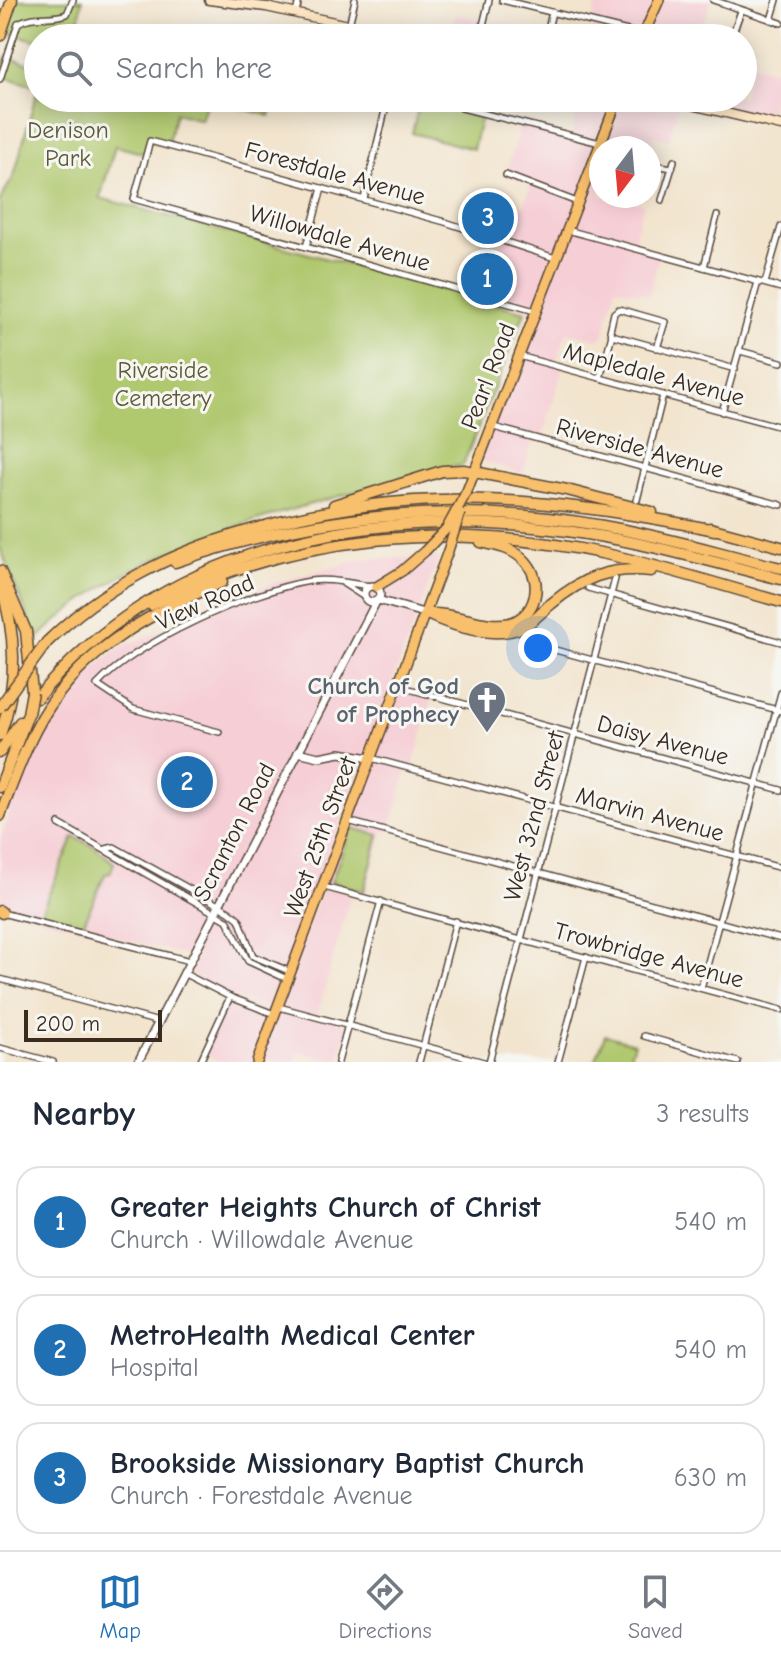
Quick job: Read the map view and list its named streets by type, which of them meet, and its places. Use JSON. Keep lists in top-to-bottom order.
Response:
{
  "streets": {
    "main road": ["Pearl Road", "West 25th Street"],
    "street": [
      "Forestdale Avenue",
      "Willowdale Avenue",
      "Mapledale Avenue",
      "Riverside Avenue",
      "View Road",
      "Daisy Avenue",
      "Marvin Avenue",
      "West 32nd Street",
      "Scranton Road",
      "Trowbridge Avenue"
    ]
  },
  "crossings": [
    ["Forestdale Avenue", "Willowdale Avenue"],
    ["Forestdale Avenue", "Pearl Road"],
    ["Willowdale Avenue", "Pearl Road"],
    ["Mapledale Avenue", "Pearl Road"],
    ["Pearl Road", "Riverside Avenue"],
    ["Pearl Road", "West 25th Street"],
    ["View Road", "Scranton Road"],
    ["Daisy Avenue", "West 32nd Street"],
    ["Daisy Avenue", "West 25th Street"],
    ["Marvin Avenue", "West 32nd Street"],
    ["Marvin Avenue", "West 25th Street"],
    ["West 32nd Street", "Trowbridge Avenue"],
    ["West 25th Street", "Trowbridge Avenue"]
  ],
  "parks": ["Denison Park", "Riverside Cemetery"],
  "places": {
    "church": ["Church of God of Prophecy"]
  },
  "scale_bar": "200 m",
  "north": "bottom",
  "page": {
    "search": "Search here",
    "pins": ["3", "1", "2"],
    "scale": "200 m",
    "heading": ["Nearby", "3 results"],
    "list": [
      {
        "mark": "1",
        "name": "Greater Heights Church of Christ",
        "note": "Church · Willowdale Avenue",
        "value": "540 m"
      },
      {
        "mark": "2",
        "name": "MetroHealth Medical Center",
        "note": "Hospital",
        "value": "540 m"
      },
      {
        "mark": "3",
        "name": "Brookside Missionary Baptist Church",
        "note": "Church · Forestdale Avenue",
        "value": "630 m"
      }
    ],
    "nav": ["Map", "Directions", "Saved"]
  }
}
